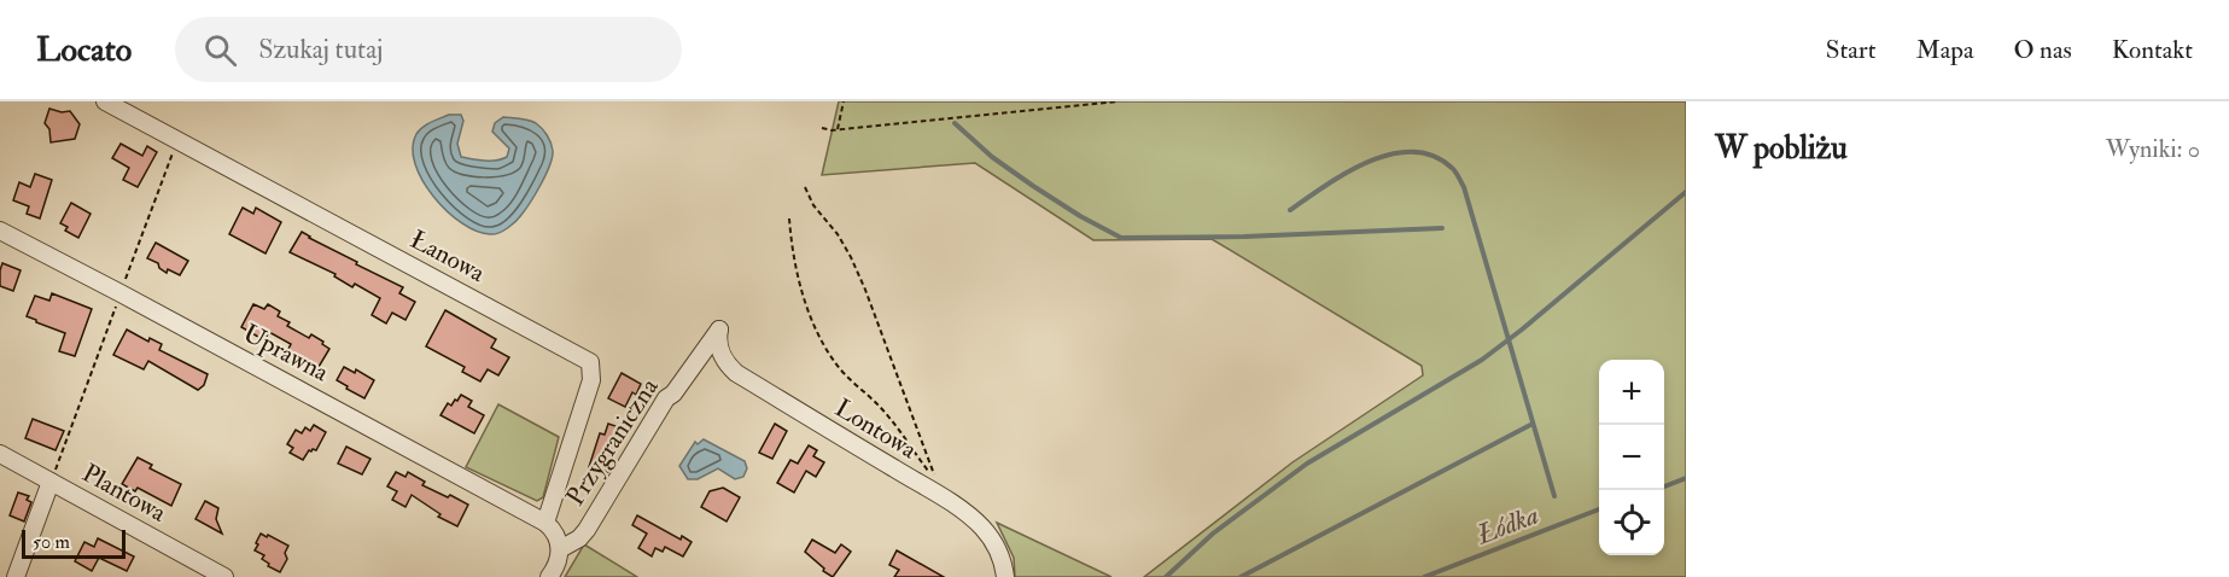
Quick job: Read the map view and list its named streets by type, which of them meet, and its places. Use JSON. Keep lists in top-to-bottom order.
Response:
{
  "streets": {
    "street": [
      "Łanowa",
      "Uprawna",
      "Lontowa",
      "Przygraniczna",
      "Plantowa"
    ]
  },
  "crossings": [
    ["Łanowa", "Uprawna"],
    ["Lontowa", "Przygraniczna"]
  ],
  "water": ["Łódka"],
  "scale_bar": "50 m",
  "page": {
    "header": "Locato",
    "search": "Szukaj tutaj",
    "nav": [
      "Start",
      "Mapa",
      "O nas",
      "Kontakt"
    ],
    "heading": ["W pobliżu", "Wyniki: 0"],
    "map_buttons": ["+", "−"],
    "scale": "50 m"
  }
}
